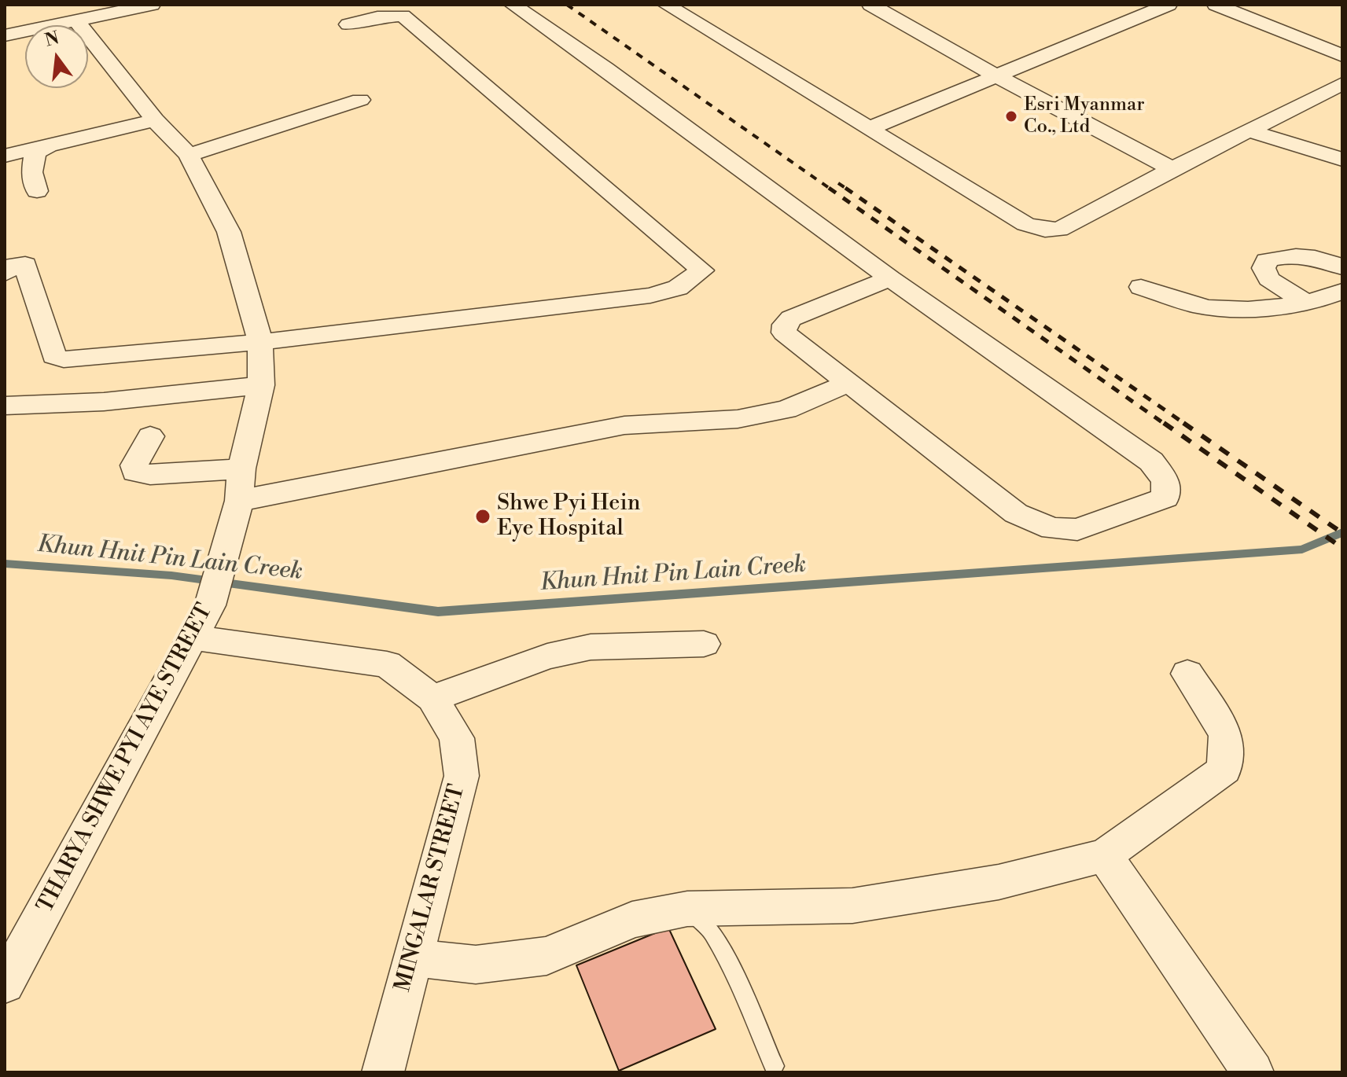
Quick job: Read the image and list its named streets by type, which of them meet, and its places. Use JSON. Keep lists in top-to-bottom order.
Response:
{
  "streets": {
    "street": ["THARYA SHWE PYI AYE STREET", "MINGALAR STREET"]
  },
  "crossings": [
    ["THARYA SHWE PYI AYE STREET", "MINGALAR STREET"]
  ],
  "water": ["Khun Hnit Pin Lain Creek"],
  "places": ["Esri Myanmar Co., Ltd", "Shwe Pyi Hein Eye Hospital"],
  "north": "top"
}
